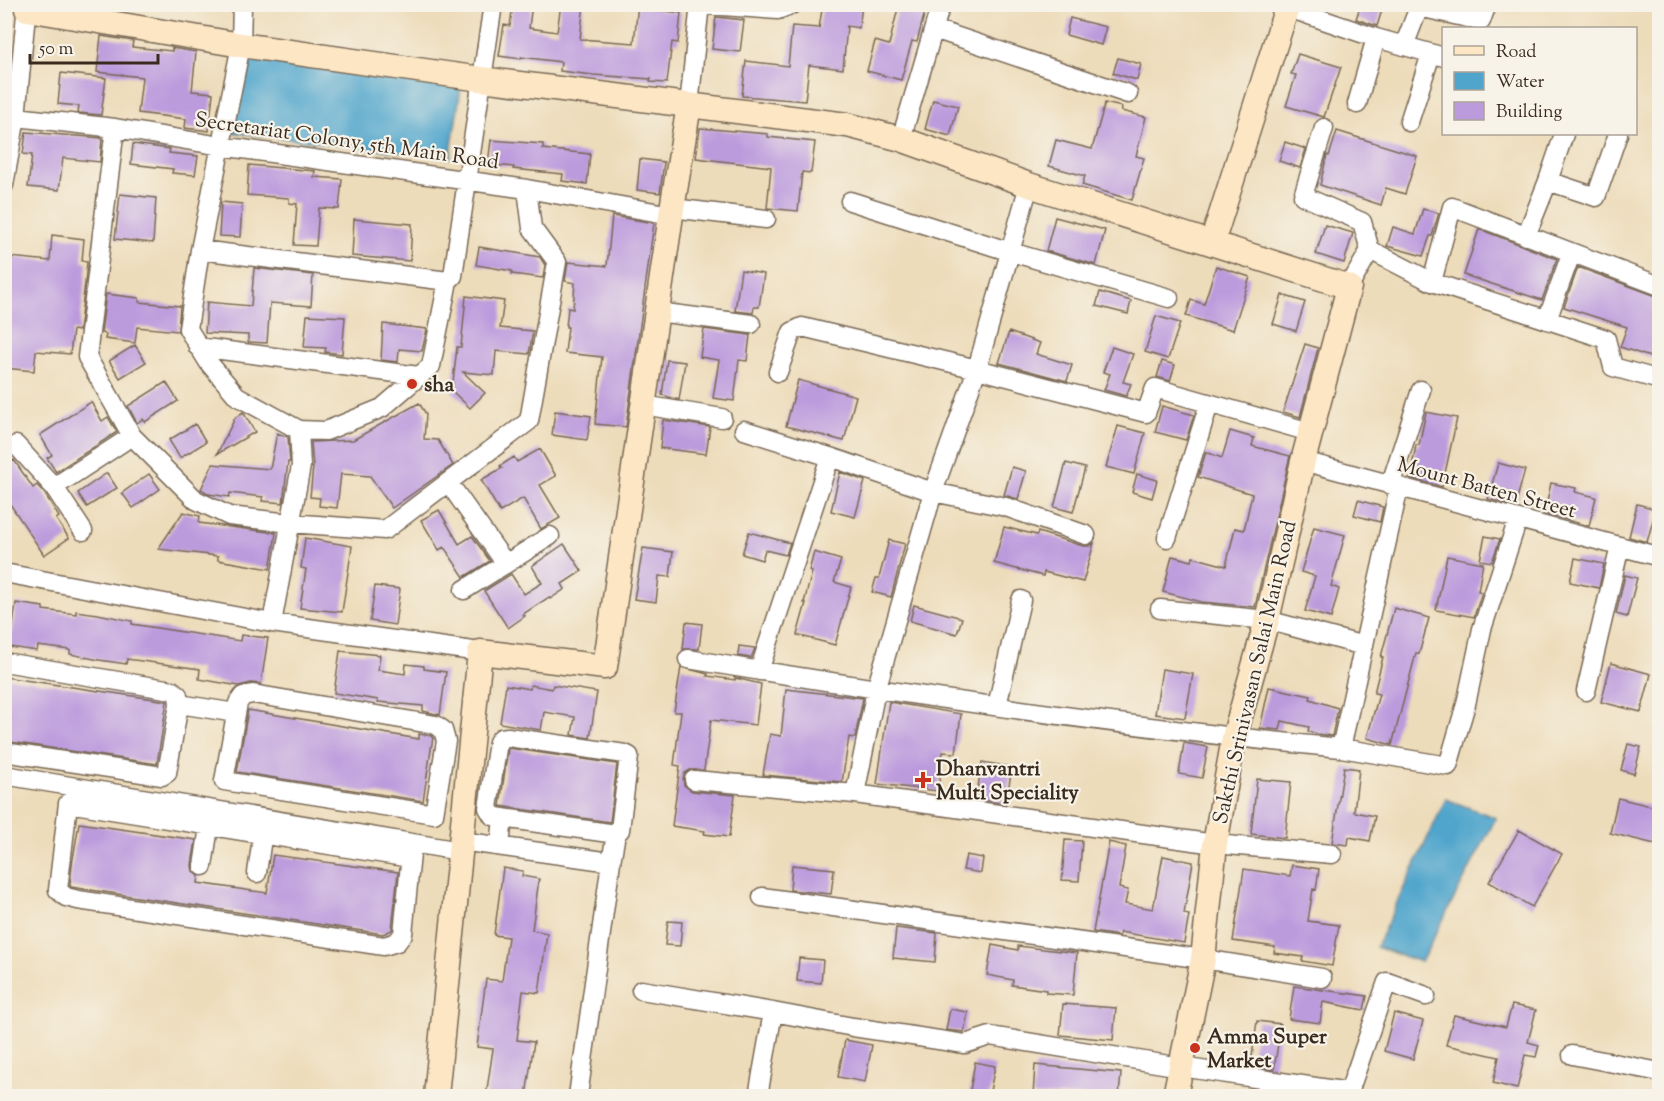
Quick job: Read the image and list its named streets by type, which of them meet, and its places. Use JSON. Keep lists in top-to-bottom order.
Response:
{
  "streets": {
    "street": ["Secretariat Colony, 5th Main Road", "Mount Batten Street", "Sakthi Srinivasan Salai Main Road"]
  },
  "crossings": [
    ["Mount Batten Street", "Sakthi Srinivasan Salai Main Road"]
  ],
  "places": {
    "other": ["sha", "Amma Super Market"],
    "health": ["Dhanvantri Multi Speciality"]
  },
  "legend": ["Road", "Water", "Building"],
  "scale_bar": "50 m"
}
